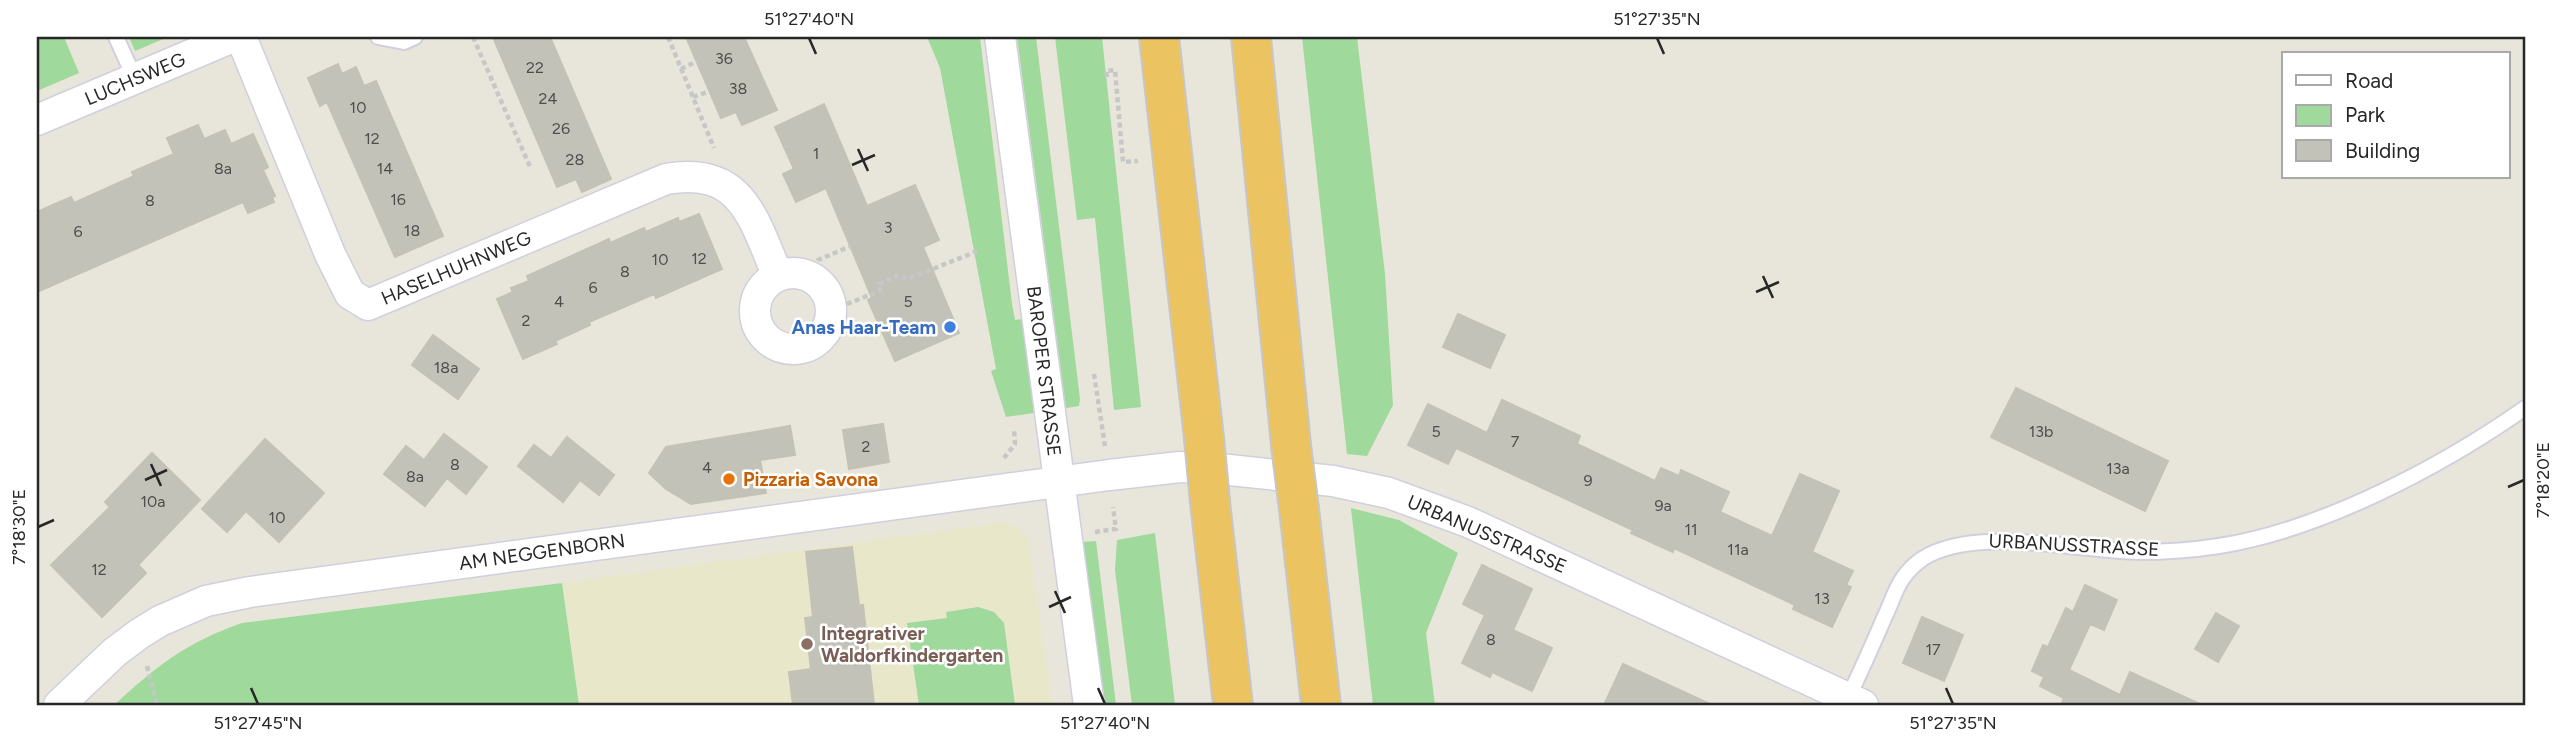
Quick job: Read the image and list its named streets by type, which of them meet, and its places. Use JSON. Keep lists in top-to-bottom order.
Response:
{
  "streets": {
    "street": [
      "LUCHSWEG",
      "HASELHUHNWEG",
      "BAROPER STRASSE",
      "URBANUSSTRASSE",
      "AM NEGGENBORN"
    ]
  },
  "crossings": [
    ["BAROPER STRASSE", "URBANUSSTRASSE"],
    ["BAROPER STRASSE", "AM NEGGENBORN"],
    ["URBANUSSTRASSE", "AM NEGGENBORN"]
  ],
  "places": ["Anas Haar-Team", "Pizzaria Savona", "Integrativer Waldorfkindergarten"],
  "house_numbers": [
    "36",
    "22",
    "38",
    "24",
    "10",
    "26",
    "12",
    "1",
    "28",
    "8a",
    "14",
    "16",
    "8",
    "3",
    "18",
    "6",
    "12",
    "10",
    "8",
    "6",
    "4",
    "5",
    "2",
    "18a",
    "5",
    "13b",
    "7",
    "2",
    "8",
    "4",
    "13a",
    "8a",
    "9",
    "10a",
    "9a",
    "10",
    "11",
    "11a",
    "12",
    "13",
    "8",
    "17"
  ],
  "legend": ["Road", "Park", "Building"],
  "coordinates": [
    "51°27'40\"N",
    "51°27'35\"N",
    "7°18'20\"E",
    "7°18'30\"E",
    "51°27'45\"N"
  ]
}
